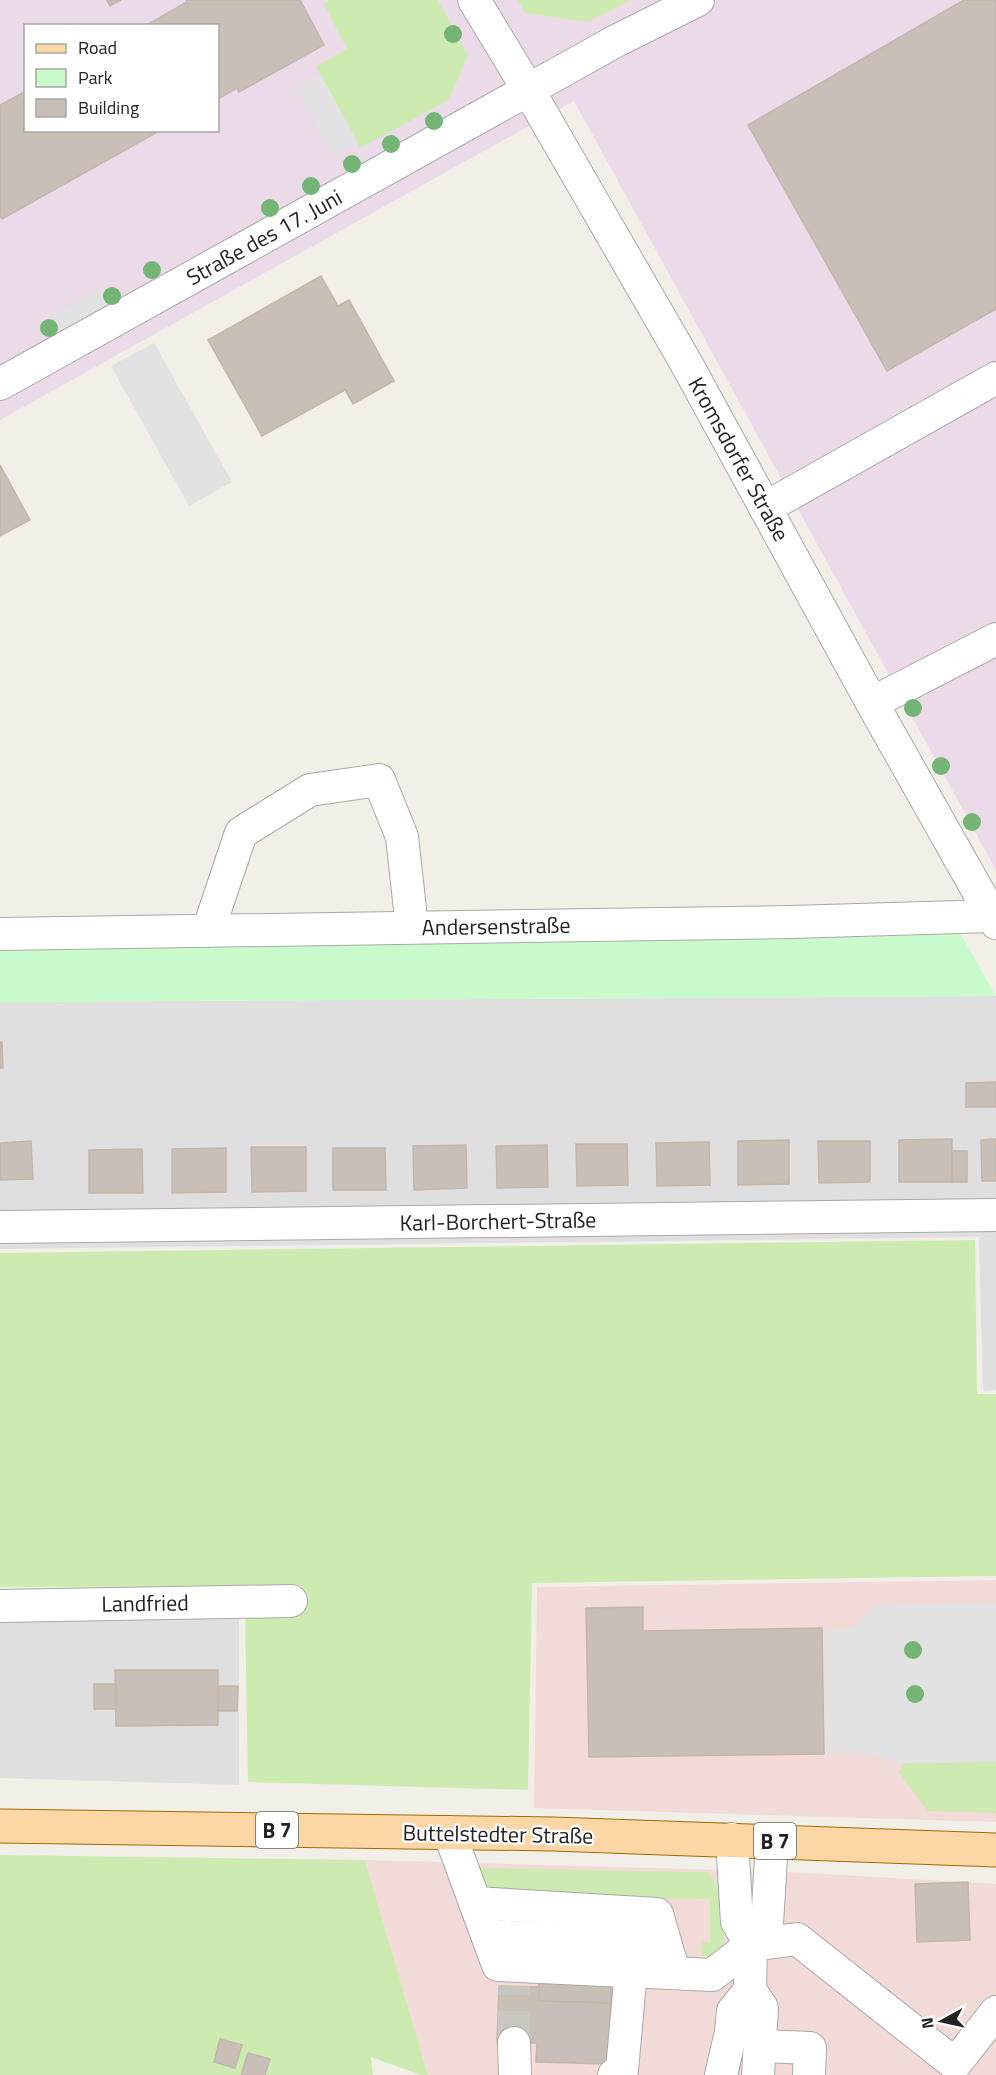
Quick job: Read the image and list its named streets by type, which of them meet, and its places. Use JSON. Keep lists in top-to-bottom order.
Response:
{
  "streets": {
    "main road": ["B 7", "Buttelstedter Straße"],
    "street": [
      "Straße des 17. Juni",
      "Kromsdorfer Straße",
      "Andersenstraße",
      "Karl-Borchert-Straße",
      "Landfried"
    ]
  },
  "crossings": [
    ["Straße des 17. Juni", "Kromsdorfer Straße"],
    ["Kromsdorfer Straße", "Andersenstraße"]
  ],
  "legend": ["Road", "Park", "Building"],
  "north": "left"
}
